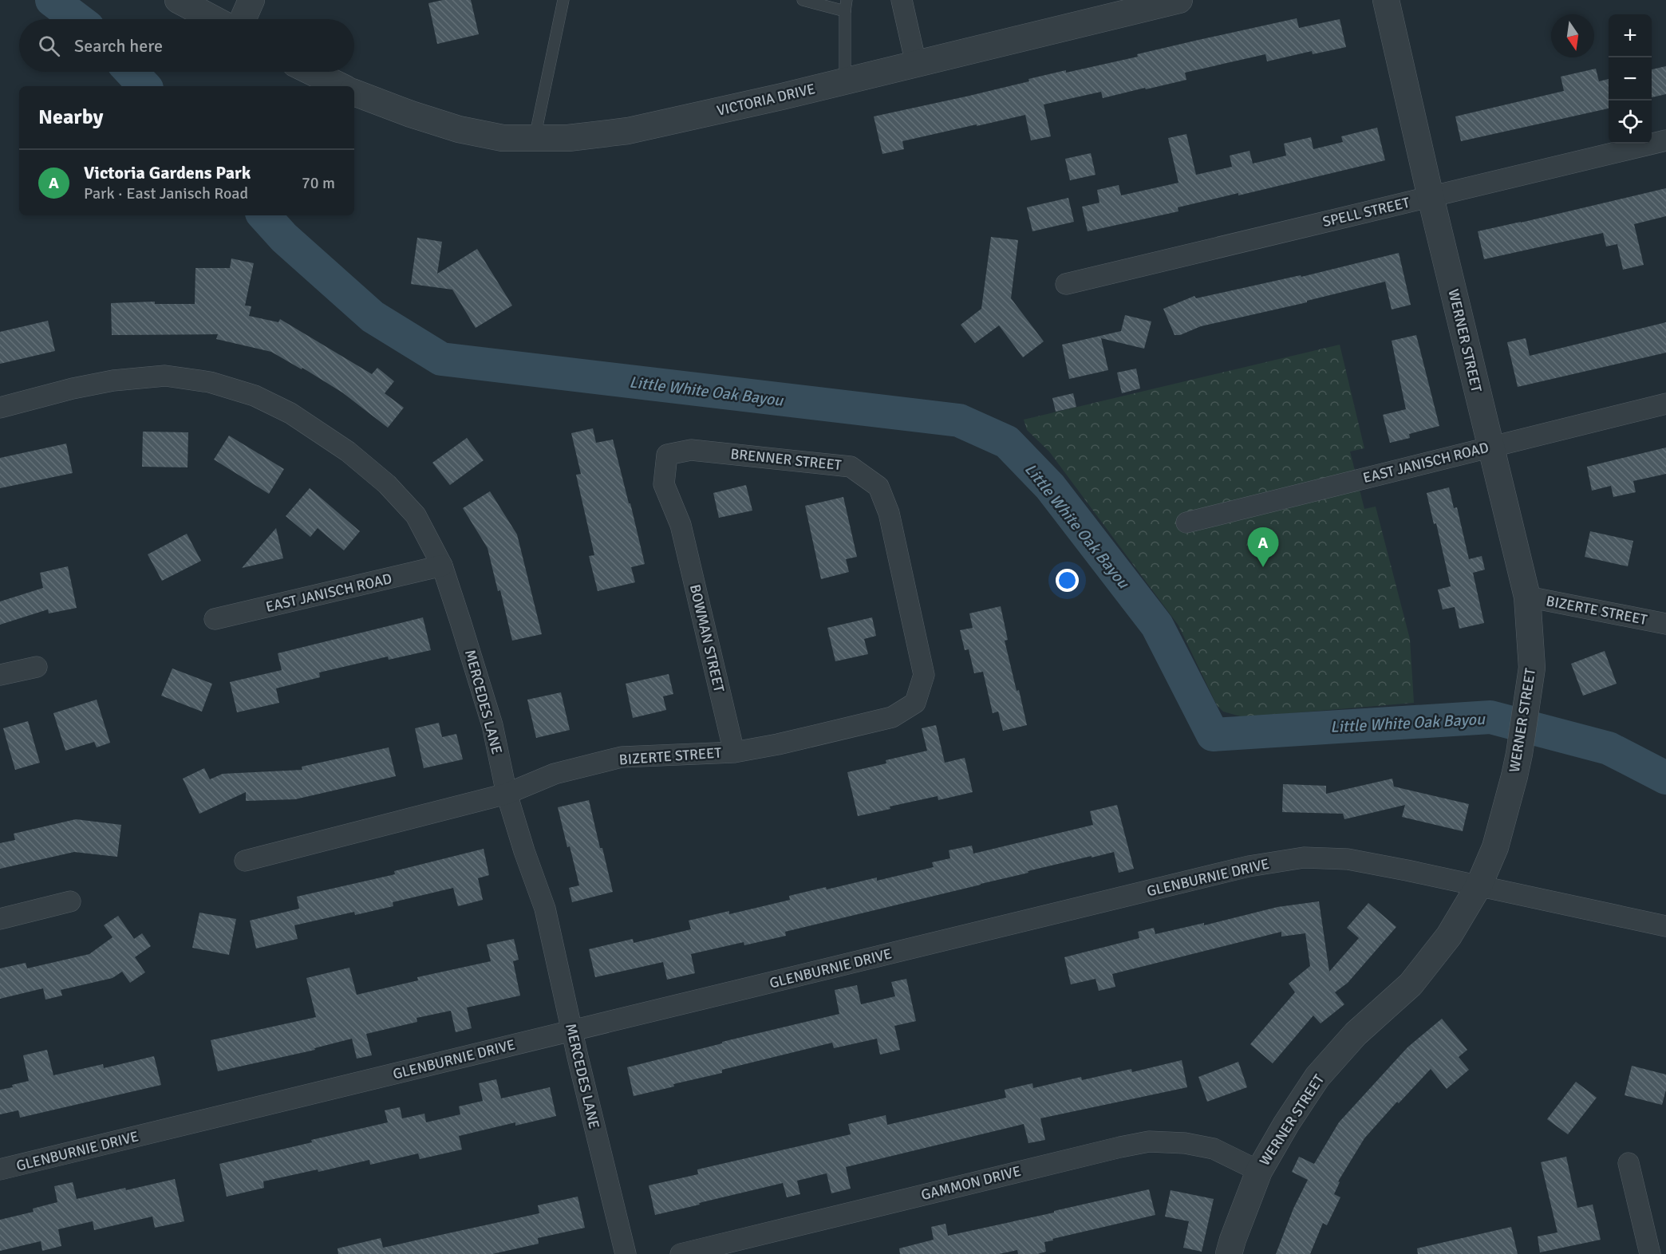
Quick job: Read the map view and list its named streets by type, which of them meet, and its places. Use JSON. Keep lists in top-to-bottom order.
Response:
{
  "streets": {
    "street": [
      "VICTORIA DRIVE",
      "SPELL STREET",
      "WERNER STREET",
      "BRENNER STREET",
      "EAST JANISCH ROAD",
      "BIZERTE STREET",
      "BOWMAN STREET",
      "MERCEDES LANE",
      "GLENBURNIE DRIVE",
      "GAMMON DRIVE"
    ]
  },
  "crossings": [
    ["SPELL STREET", "WERNER STREET"],
    ["WERNER STREET", "EAST JANISCH ROAD"],
    ["WERNER STREET", "BIZERTE STREET"],
    ["WERNER STREET", "GLENBURNIE DRIVE"],
    ["WERNER STREET", "GAMMON DRIVE"],
    ["BRENNER STREET", "BIZERTE STREET"],
    ["BRENNER STREET", "BOWMAN STREET"],
    ["EAST JANISCH ROAD", "MERCEDES LANE"],
    ["BIZERTE STREET", "BOWMAN STREET"],
    ["BIZERTE STREET", "MERCEDES LANE"],
    ["MERCEDES LANE", "GLENBURNIE DRIVE"]
  ],
  "water": ["Little White Oak Bayou"],
  "north": "bottom",
  "page": {
    "map_buttons": ["+", "−"],
    "search": "Search here",
    "heading": "Nearby",
    "list": [
      {
        "mark": "A",
        "name": "Victoria Gardens Park",
        "note": "Park · East Janisch Road",
        "value": "70 m"
      }
    ],
    "pins": "A"
  }
}
